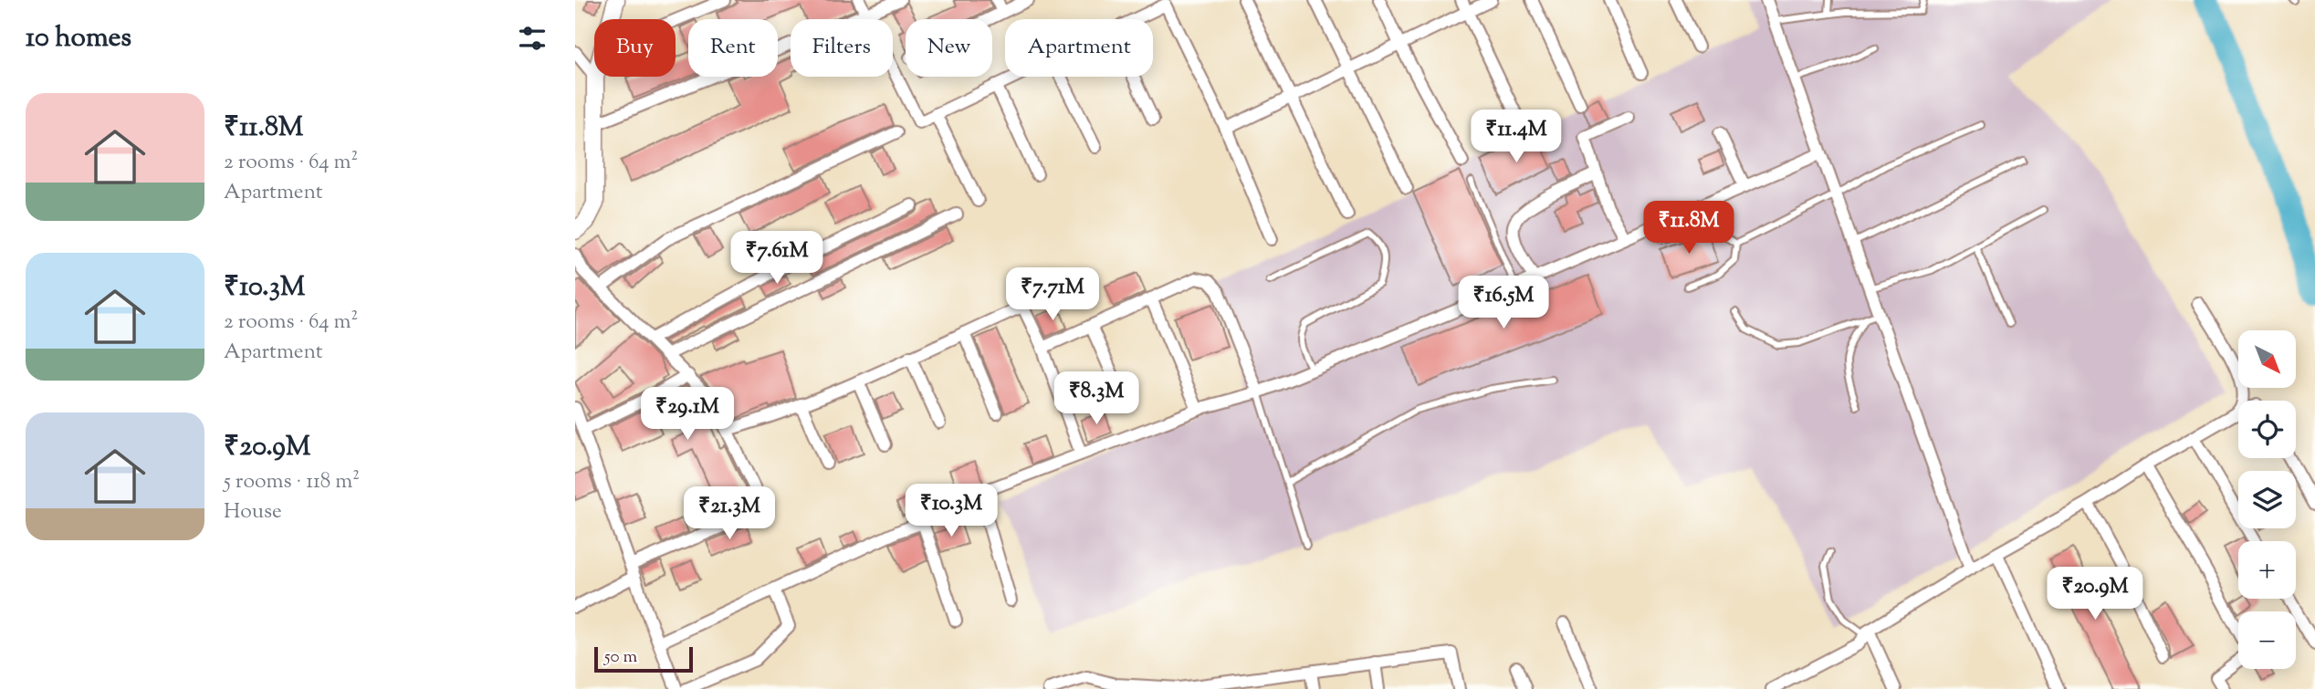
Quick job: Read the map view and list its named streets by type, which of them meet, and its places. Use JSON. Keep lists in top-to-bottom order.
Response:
{
  "scale_bar": "50 m",
  "north": "bottom right",
  "page": {
    "heading": "10 homes",
    "chip": [
      "Buy",
      "Rent",
      "Filters",
      "New",
      "Apartment"
    ],
    "list": [
      {
        "name": "₹11.8M",
        "note": "2 rooms · 64 m² · Apartment"
      },
      {
        "name": "₹10.3M",
        "note": "2 rooms · 64 m² · Apartment"
      },
      {
        "name": "₹20.9M",
        "note": "5 rooms · 118 m² · House"
      }
    ],
    "price": [
      "₹11.4M",
      "₹11.8M",
      "₹7.61M",
      "₹7.71M",
      "₹16.5M",
      "₹8.3M",
      "₹29.1M",
      "₹10.3M",
      "₹21.3M",
      "₹20.9M"
    ],
    "map_buttons": ["+", "−"],
    "scale": "50 m"
  }
}
